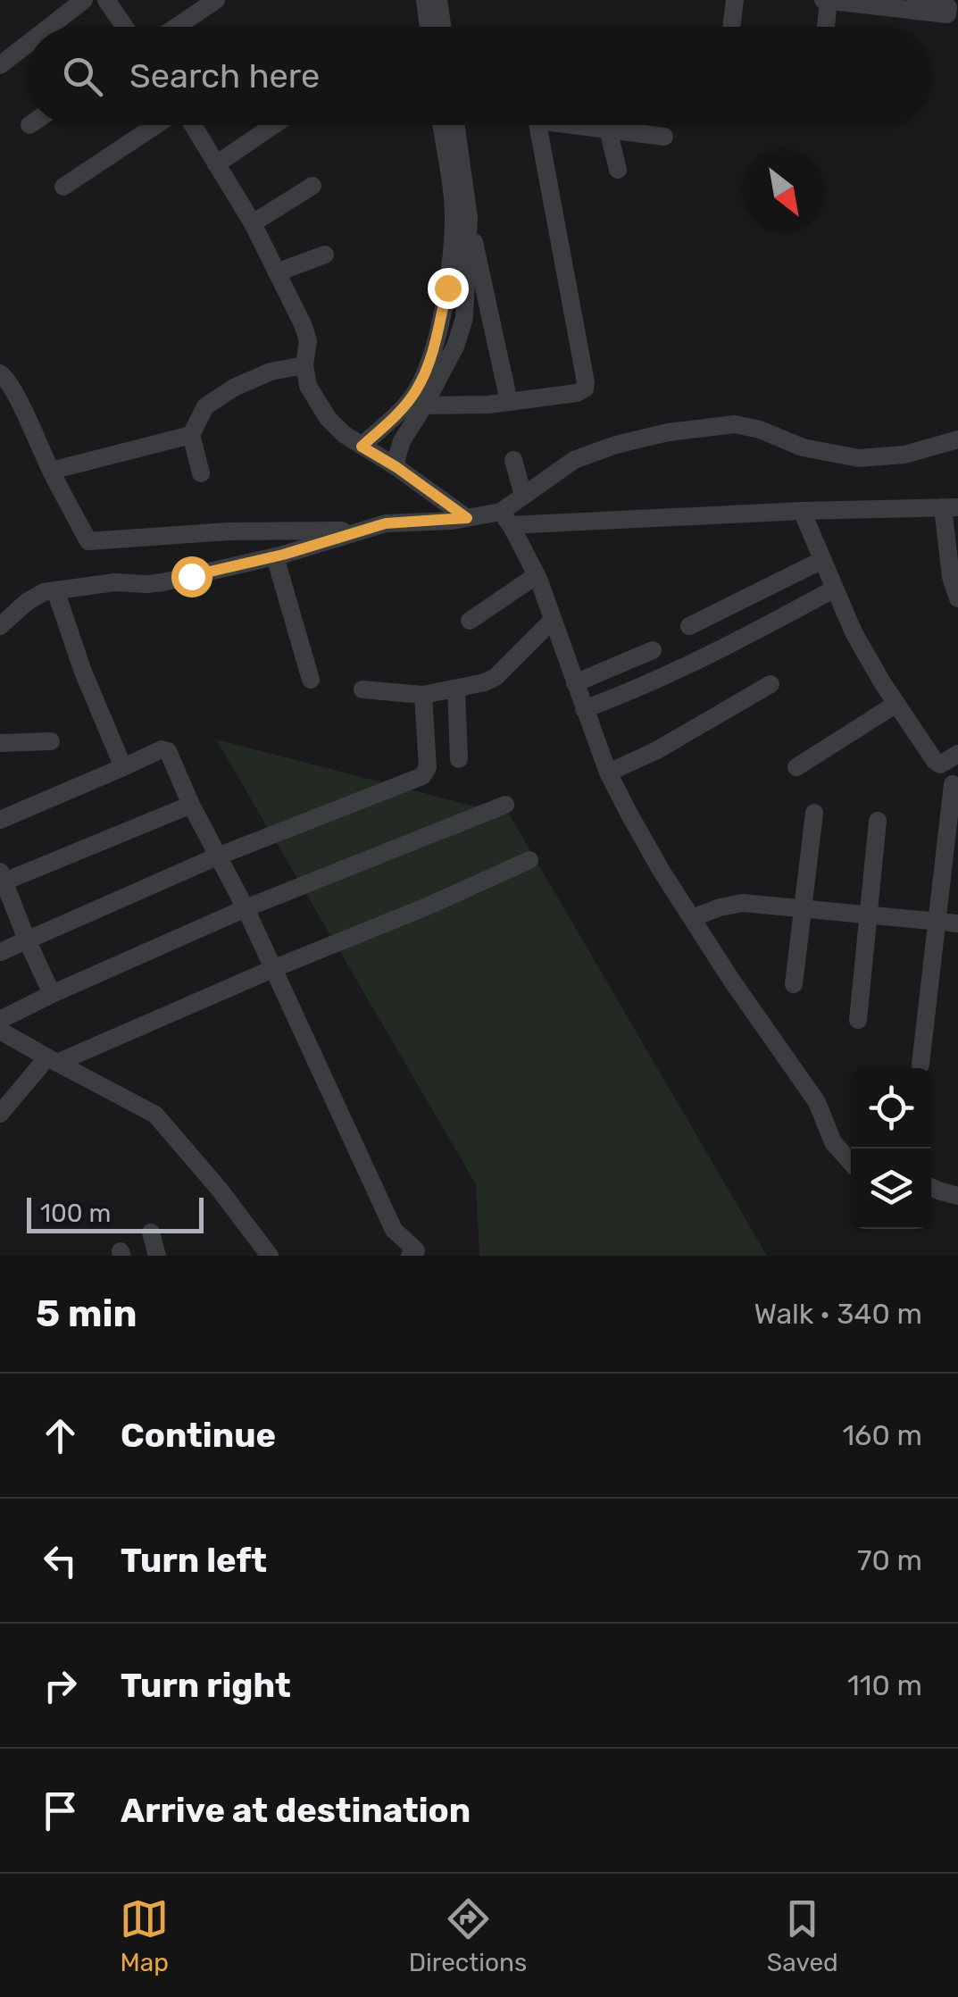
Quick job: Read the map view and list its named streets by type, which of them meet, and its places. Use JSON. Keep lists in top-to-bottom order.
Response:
{
  "scale_bar": "100 m",
  "north": "bottom right",
  "page": {
    "search": "Search here",
    "scale": "100 m",
    "heading": ["5 min", "Walk · 340 m"],
    "list": [
      ["Continue", "160 m"],
      ["Turn left", "70 m"],
      ["Turn right", "110 m"],
      "Arrive at destination"
    ],
    "nav": ["Map", "Directions", "Saved"]
  }
}
